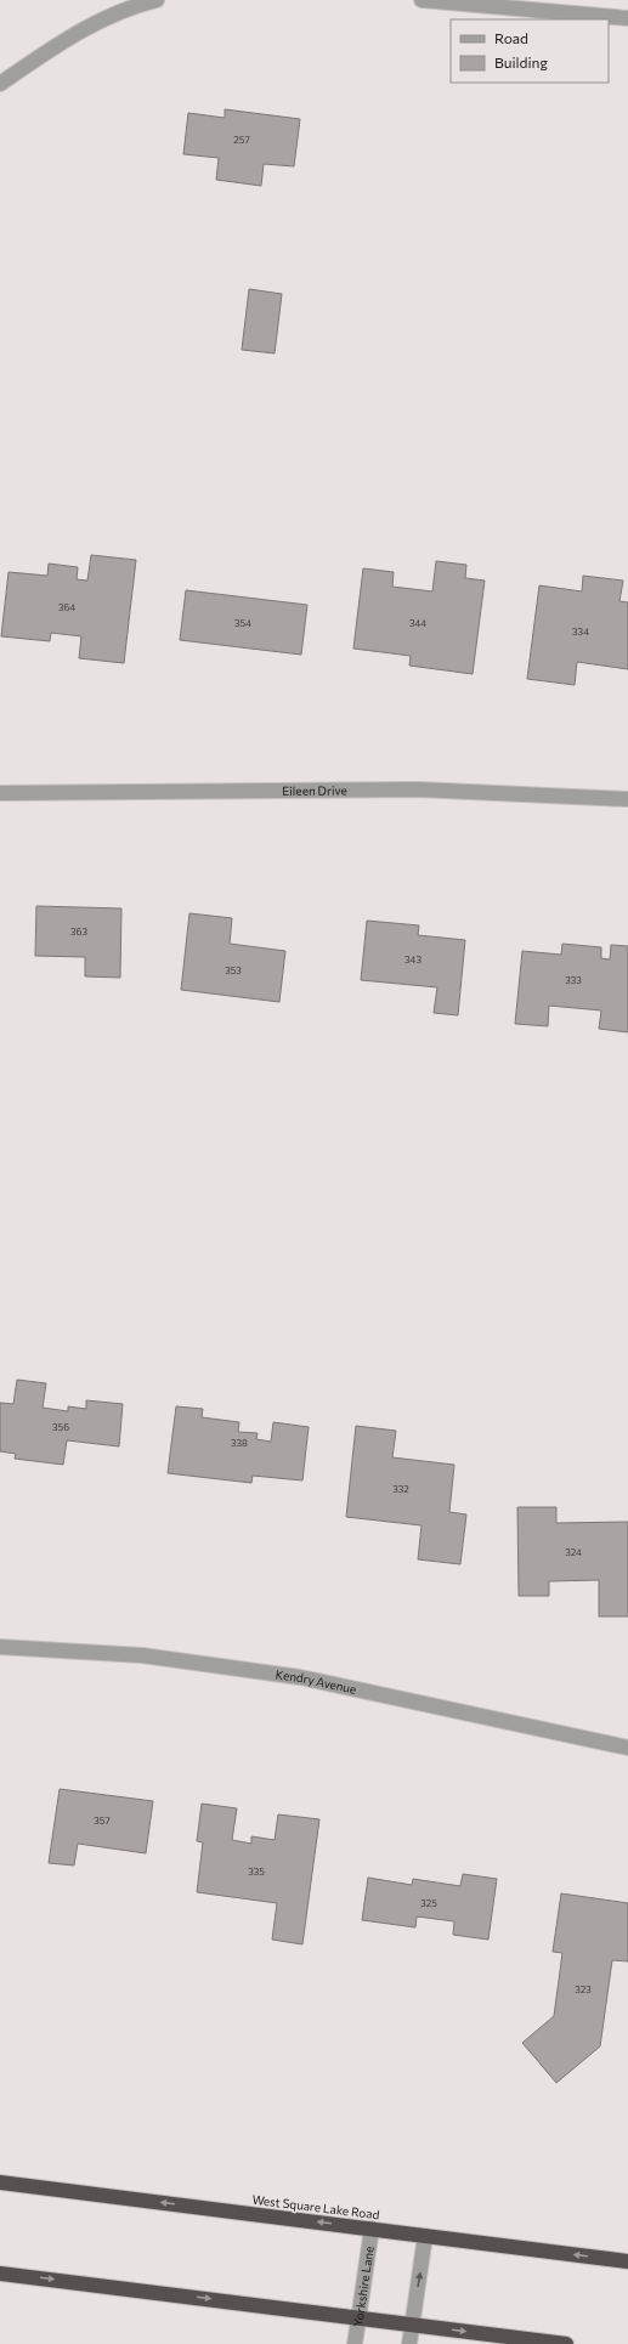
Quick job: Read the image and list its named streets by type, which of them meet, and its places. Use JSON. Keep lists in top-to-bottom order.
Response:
{
  "streets": {
    "highway": ["West Square Lake Road"],
    "street": ["Eileen Drive", "Kendry Avenue", "Yorkshire Lane"]
  },
  "crossings": [
    ["West Square Lake Road", "Yorkshire Lane"]
  ],
  "house_numbers": [
    "257",
    "364",
    "354",
    "344",
    "334",
    "363",
    "343",
    "353",
    "333",
    "356",
    "338",
    "332",
    "324",
    "357",
    "335",
    "325",
    "323"
  ],
  "legend": ["Road", "Building"]
}
